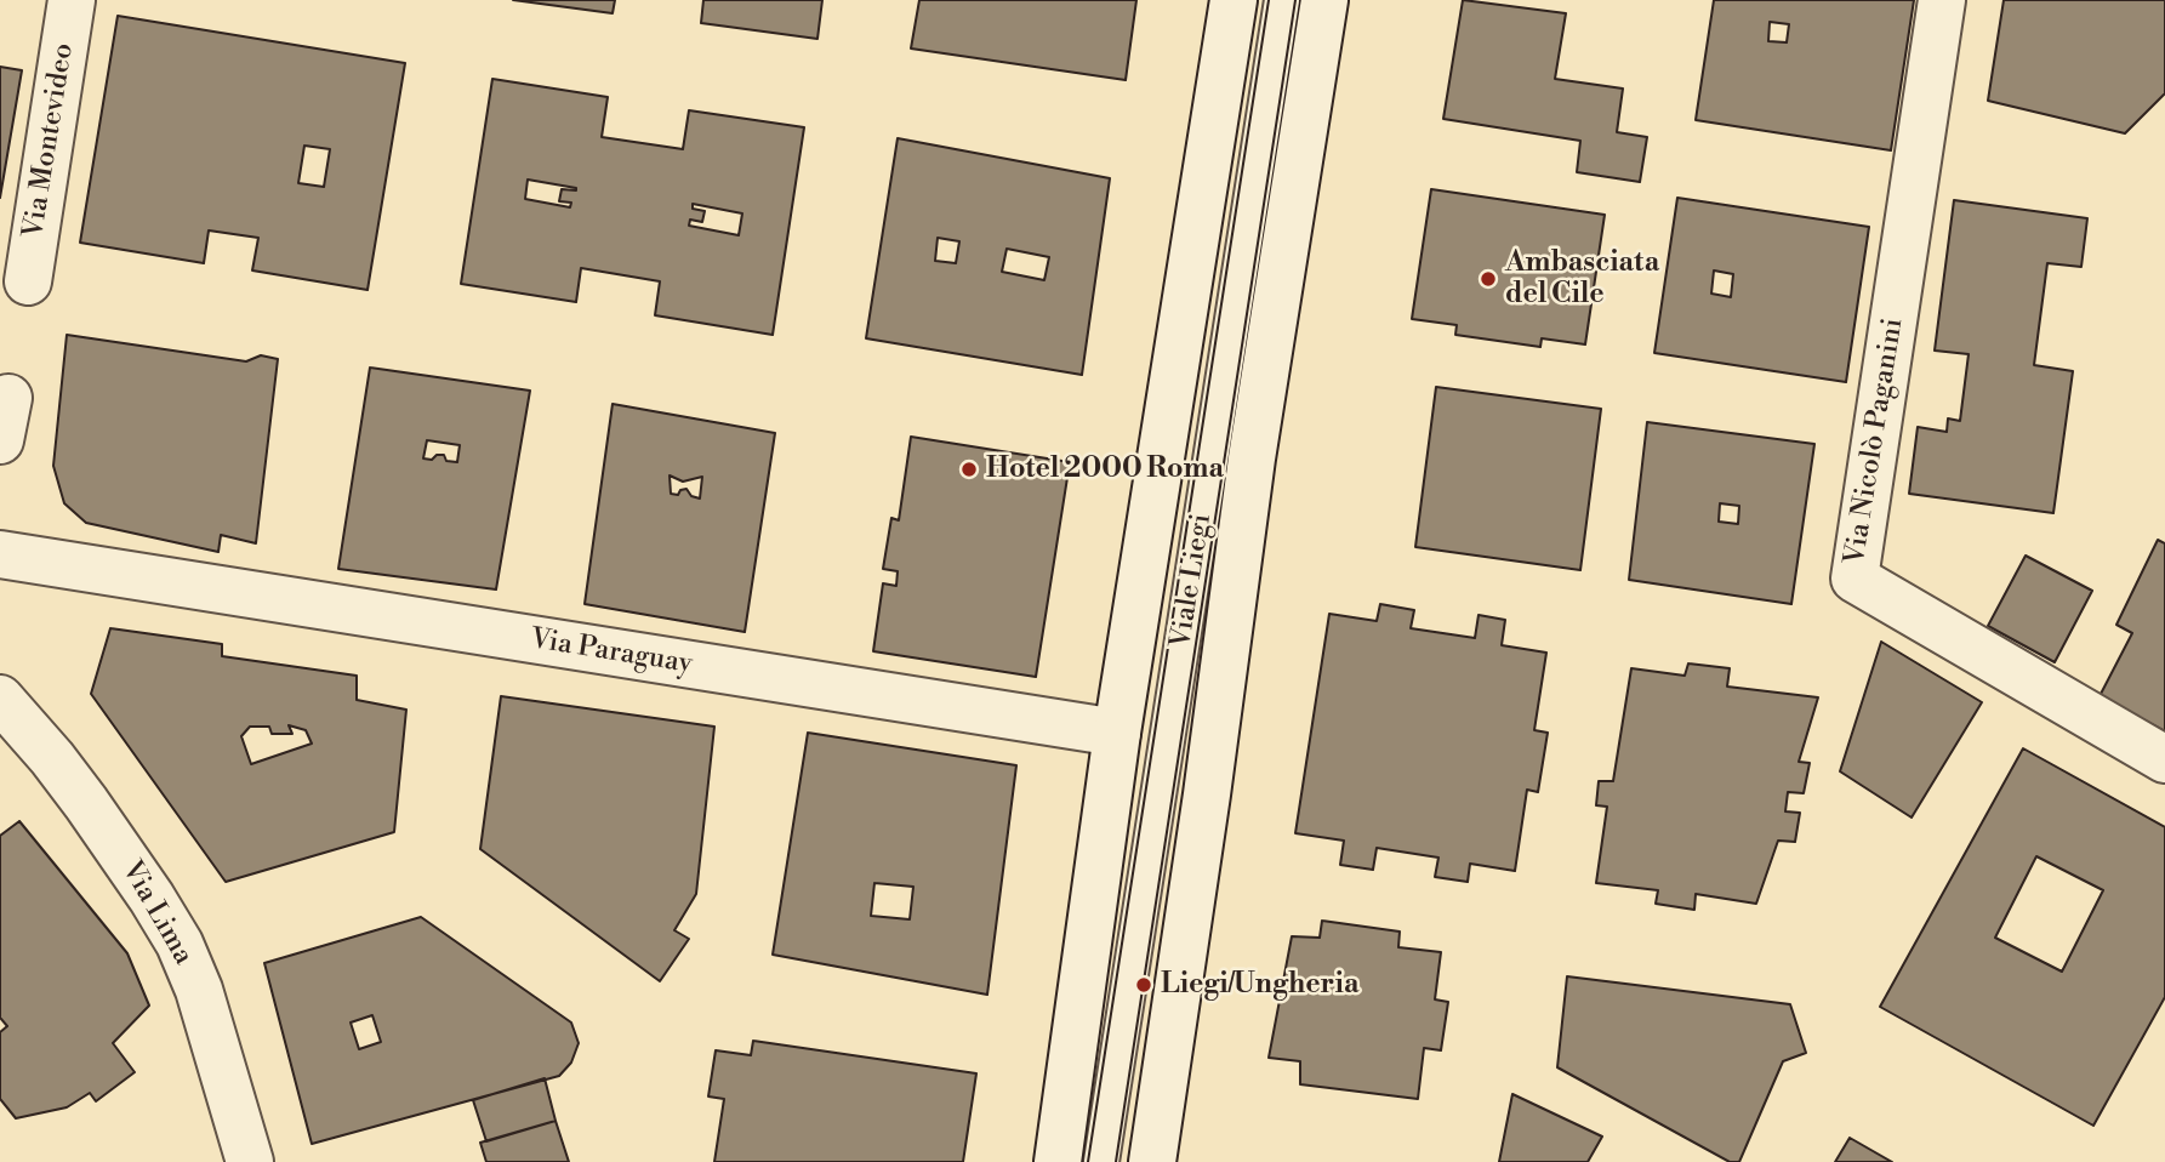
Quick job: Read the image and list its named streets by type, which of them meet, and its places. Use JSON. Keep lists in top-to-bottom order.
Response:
{
  "streets": {
    "street": [
      "Via Montevideo",
      "Via Nicolò Paganini",
      "Viale Liegi",
      "Via Paraguay",
      "Via Lima"
    ]
  },
  "crossings": [
    ["Viale Liegi", "Via Paraguay"]
  ],
  "places": ["Ambasciata del Cile", "Hotel 2000 Roma", "Liegi/Ungheria"]
}
